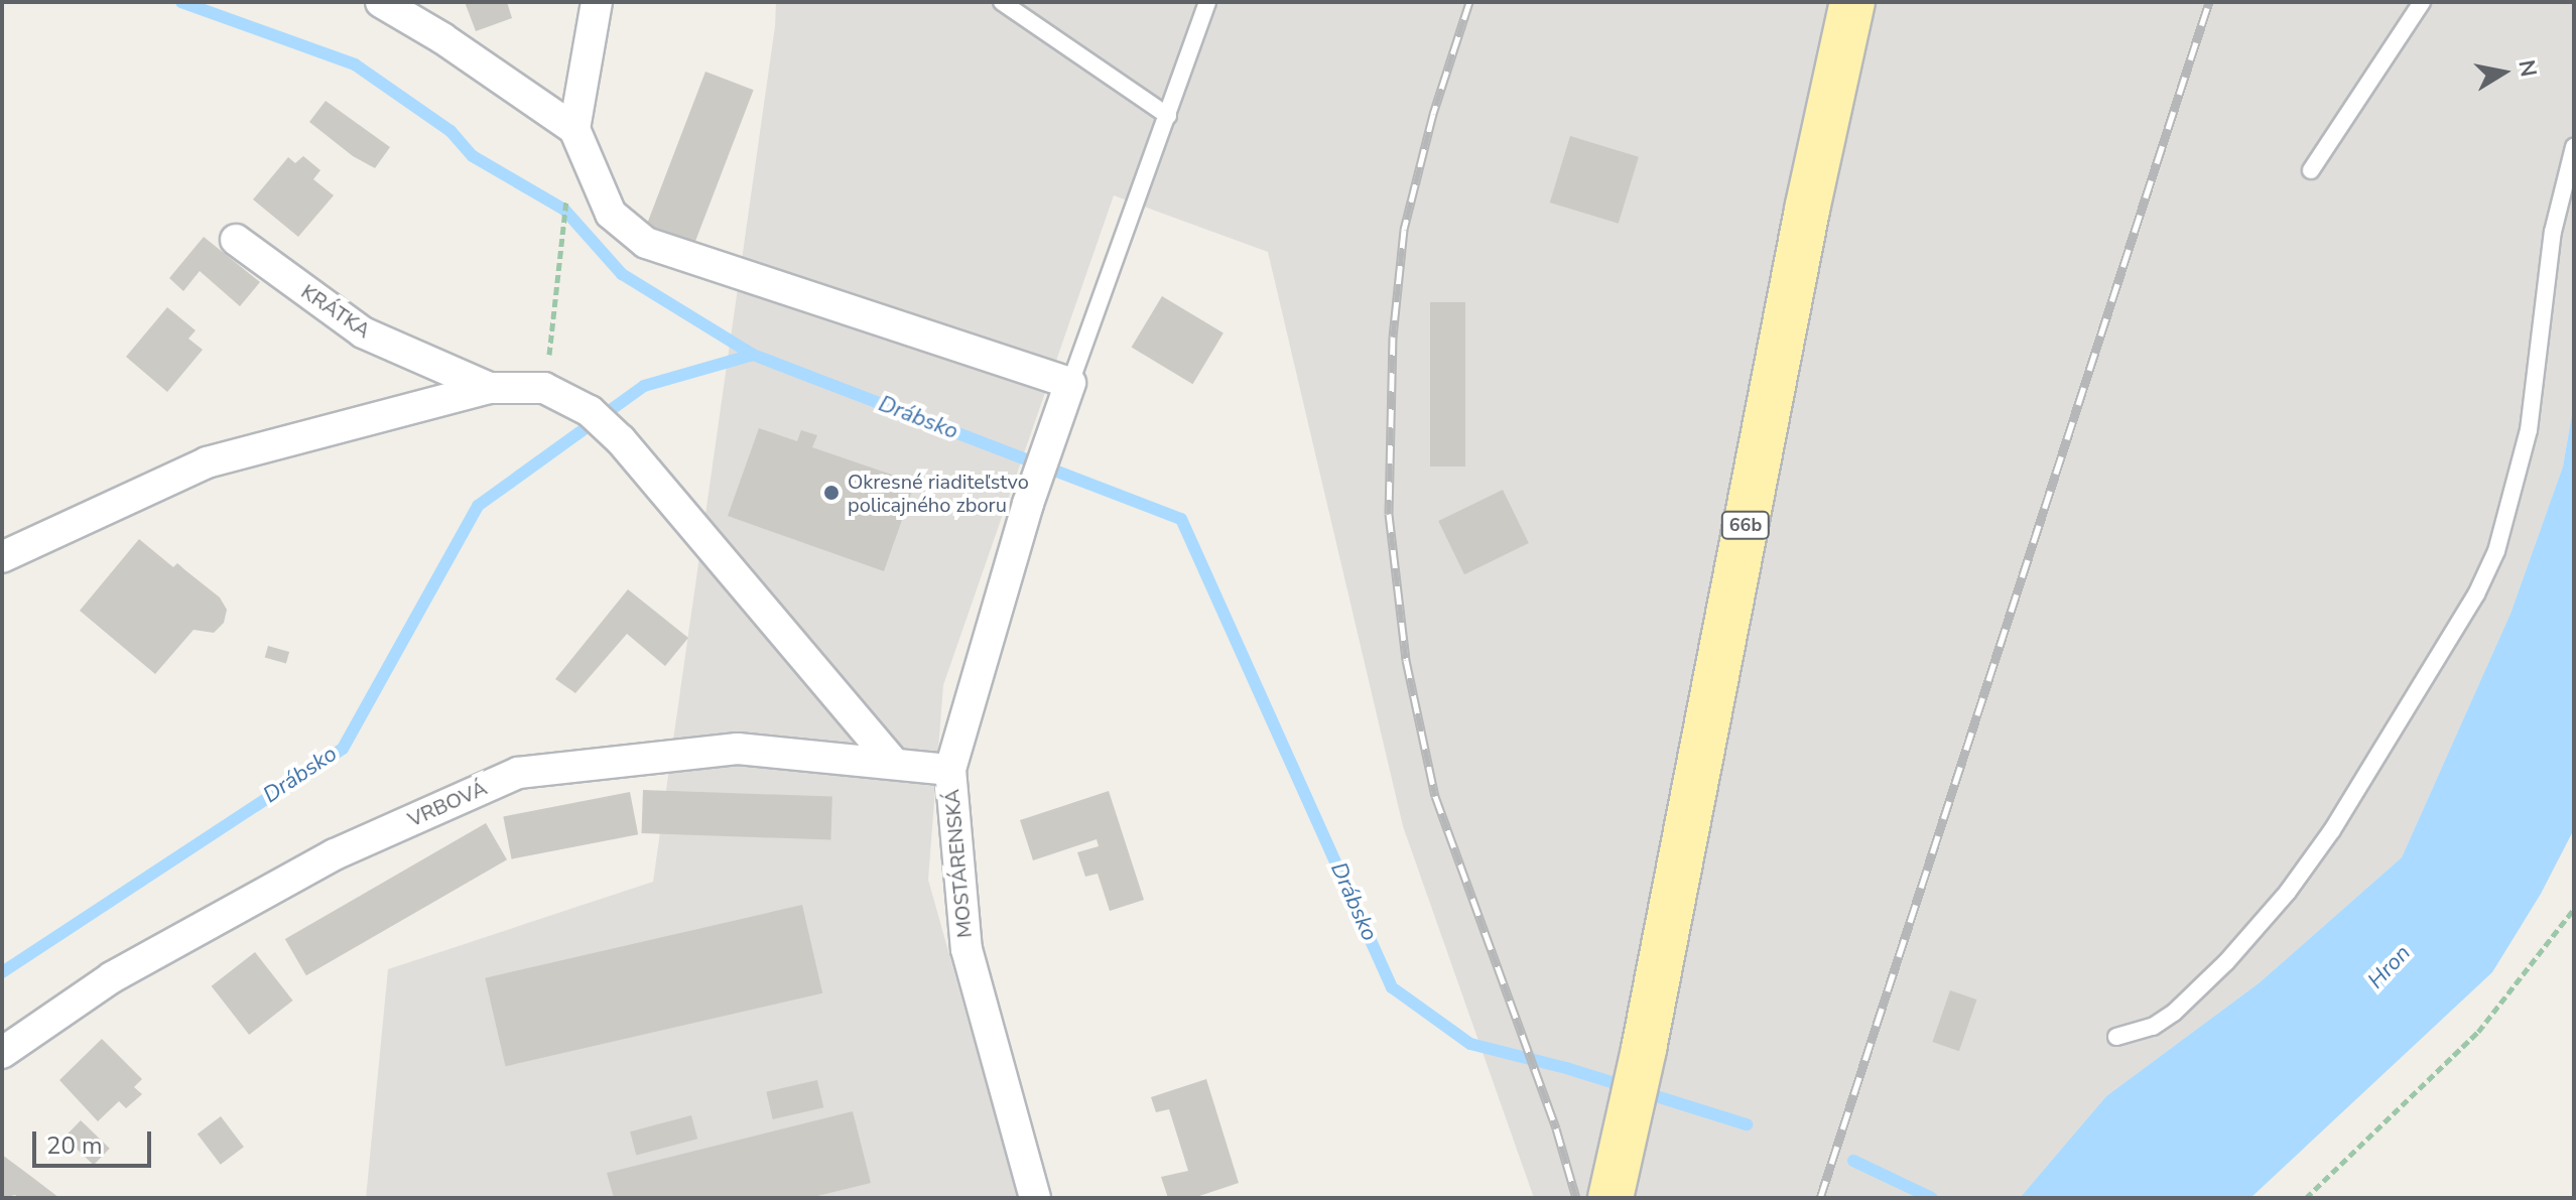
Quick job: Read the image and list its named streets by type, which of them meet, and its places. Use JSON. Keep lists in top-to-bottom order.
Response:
{
  "streets": {
    "main road": ["66b"],
    "street": ["KRÁTKA", "VRBOVÁ", "MOSTÁRENSKÁ"]
  },
  "crossings": [
    ["VRBOVÁ", "MOSTÁRENSKÁ"]
  ],
  "water": ["Drábsko", "Hron"],
  "places": ["Okresné riaditeľstvo policajného zboru"],
  "scale_bar": "20 m",
  "north": "right"
}
